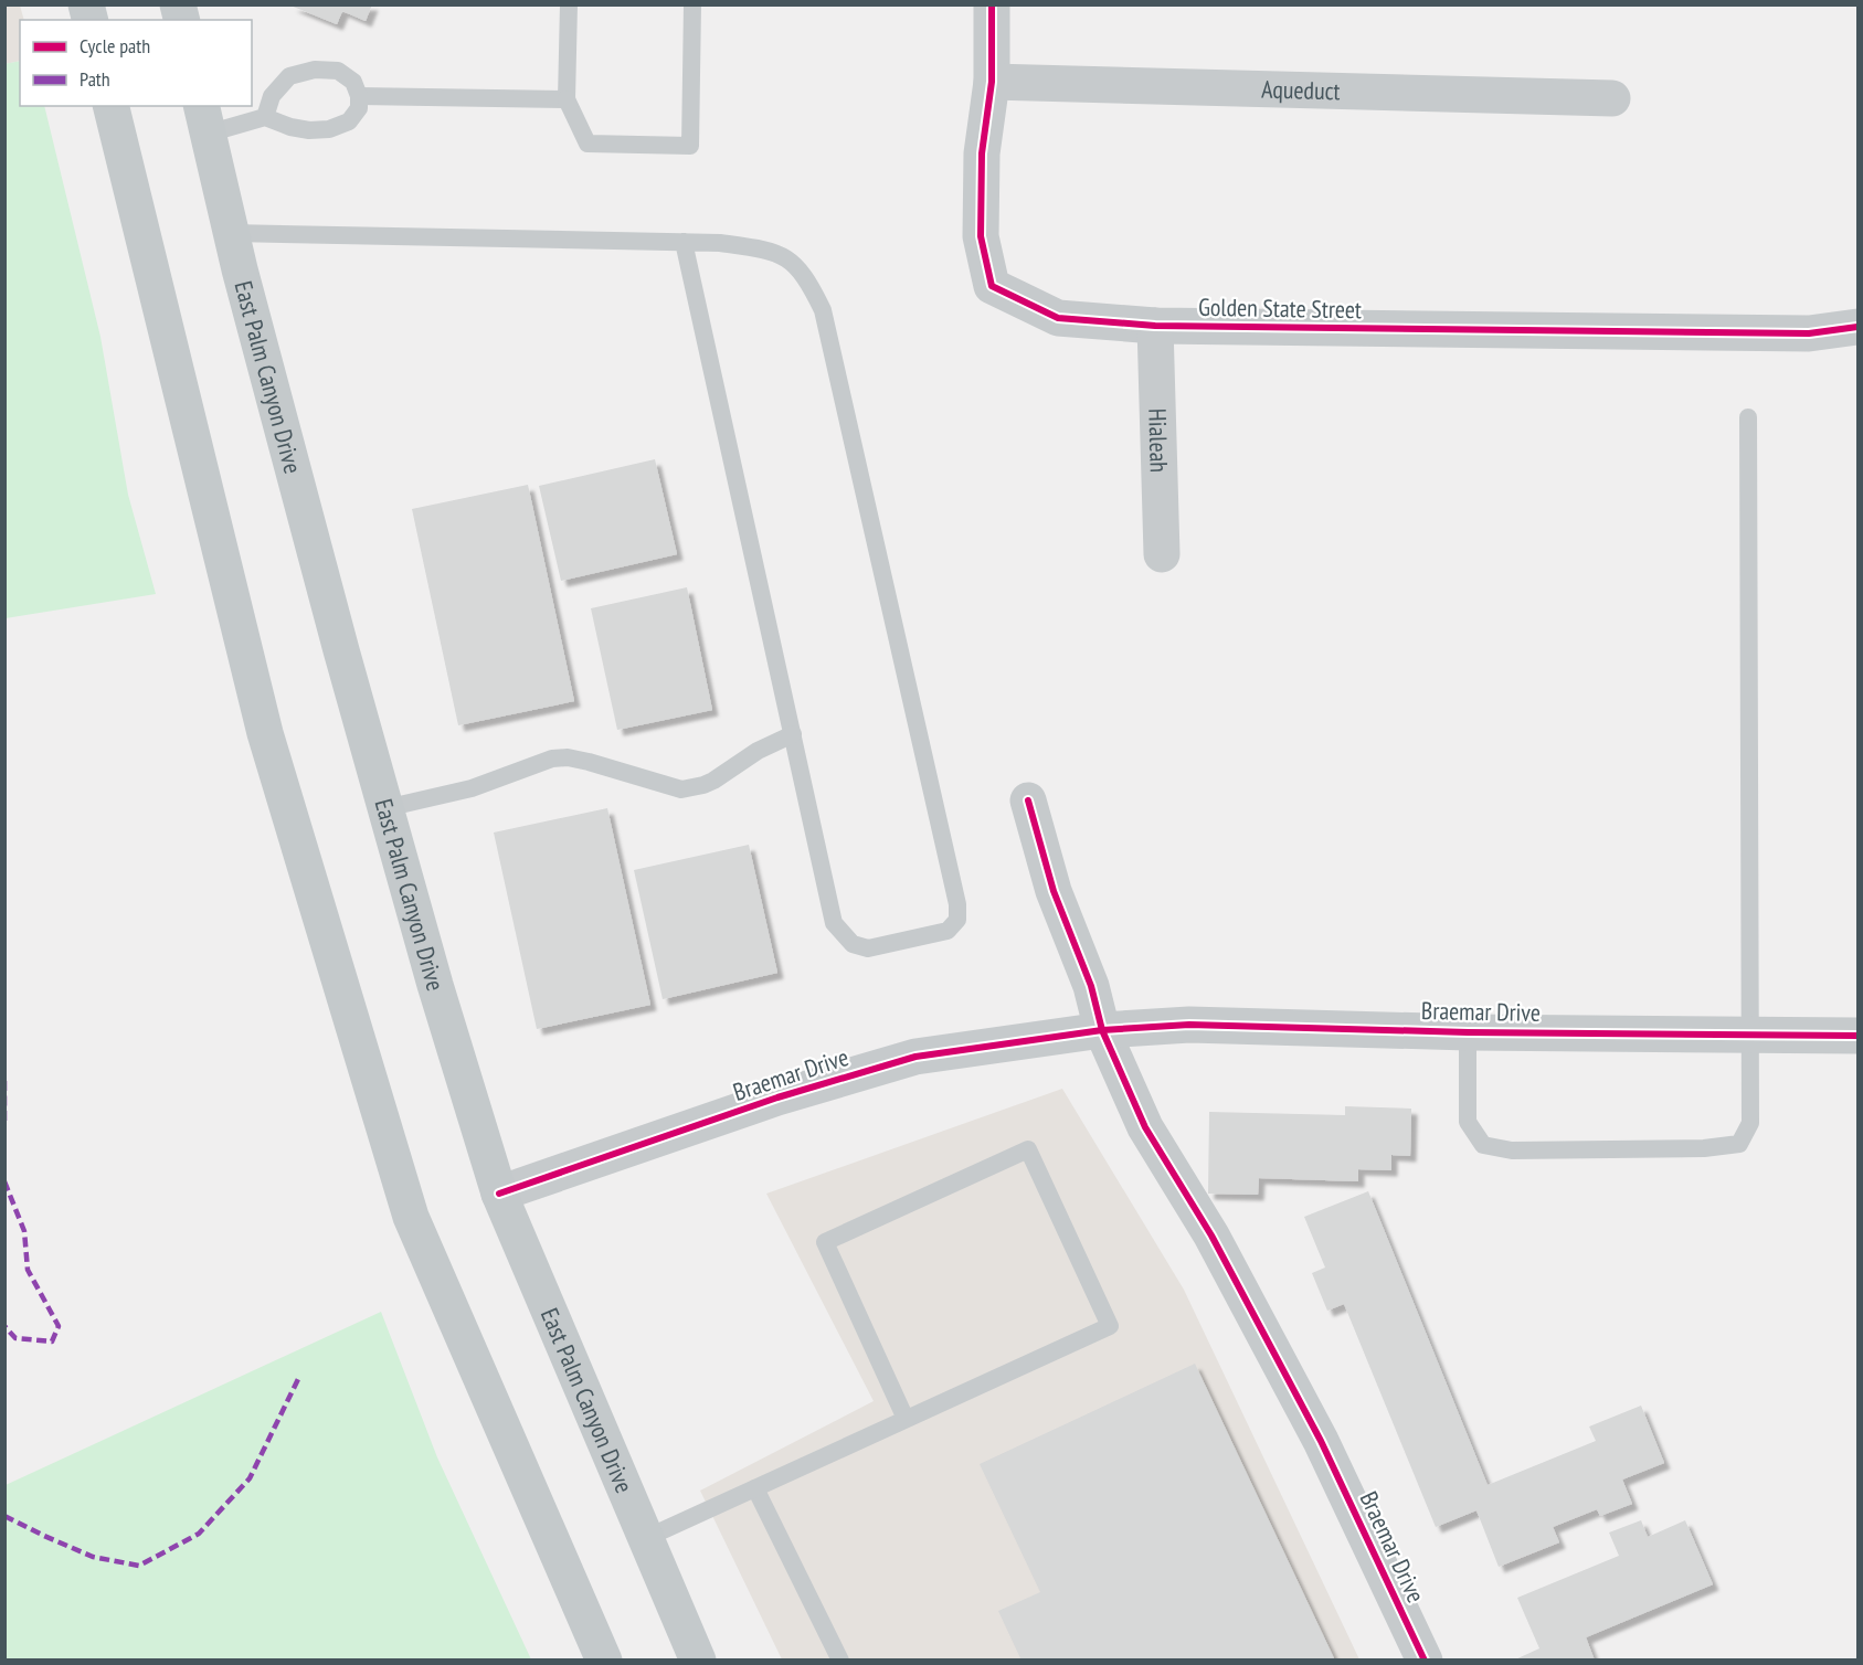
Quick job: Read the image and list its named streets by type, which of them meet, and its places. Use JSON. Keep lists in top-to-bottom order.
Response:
{
  "streets": {
    "main road": ["East Palm Canyon Drive"],
    "street": [
      "Aqueduct",
      "Golden State Street",
      "Hialeah",
      "Braemar Drive"
    ]
  },
  "crossings": [
    ["Aqueduct", "Golden State Street"],
    ["Golden State Street", "Hialeah"],
    ["East Palm Canyon Drive", "Braemar Drive"]
  ],
  "legend": ["Cycle path", "Path"]
}
